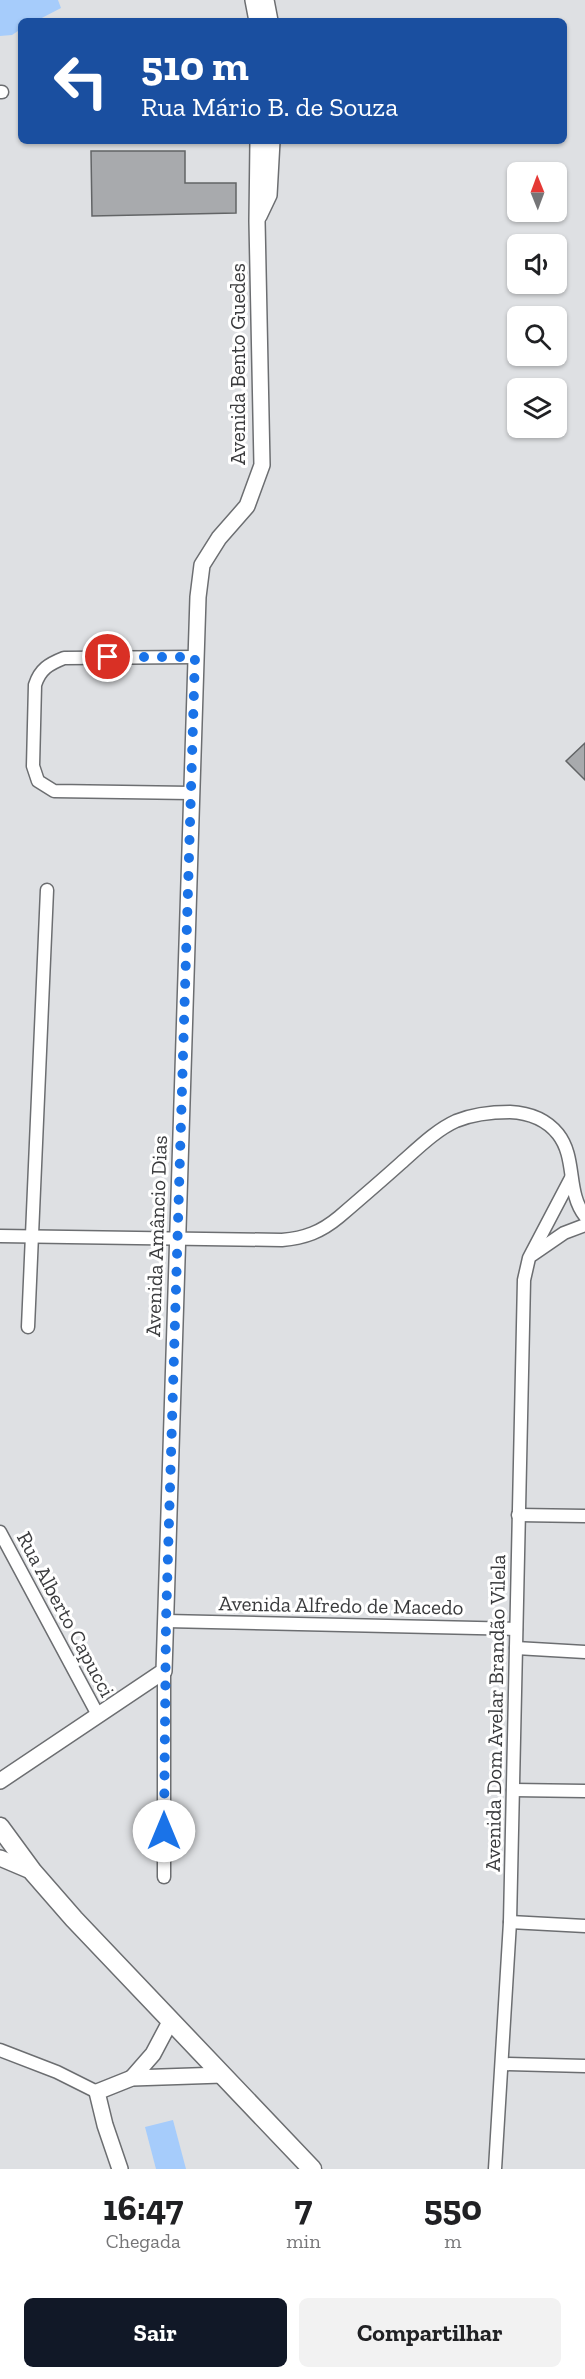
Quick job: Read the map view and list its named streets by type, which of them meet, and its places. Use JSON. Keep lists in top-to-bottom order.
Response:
{
  "streets": {
    "street": [
      "Avenida Bento Guedes",
      "Avenida Amâncio Dias",
      "Avenida Alfredo de Macedo",
      "Rua Alberto Capucci",
      "Avenida Dom Avelar Brandão Vilela"
    ]
  },
  "crossings": [
    ["Avenida Bento Guedes", "Avenida Amâncio Dias"],
    ["Avenida Amâncio Dias", "Avenida Alfredo de Macedo"],
    ["Avenida Alfredo de Macedo", "Avenida Dom Avelar Brandão Vilela"]
  ],
  "north": "top",
  "page": {
    "turn": ["510 m", "Rua Mário B. de Souza"],
    "eta": [
      "16:47",
      "Chegada",
      "7",
      "min",
      "550",
      "m"
    ],
    "buttons": ["Sair", "Compartilhar"]
  }
}
